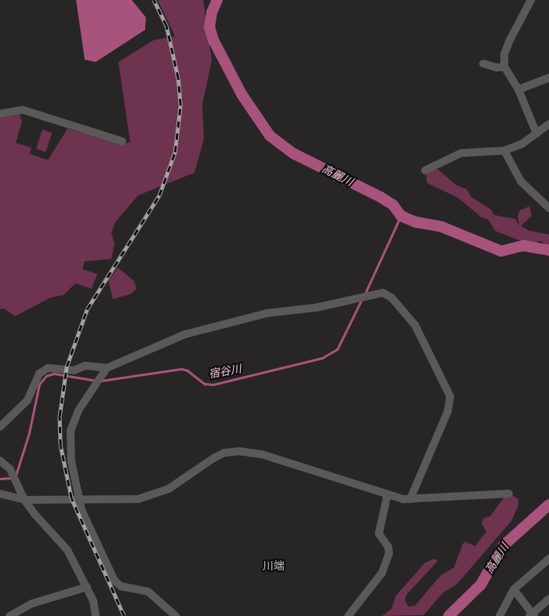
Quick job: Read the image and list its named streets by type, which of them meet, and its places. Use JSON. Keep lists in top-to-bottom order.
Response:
{
  "districts": ["川端"],
  "water": ["高麗川", "宿谷川"]
}
